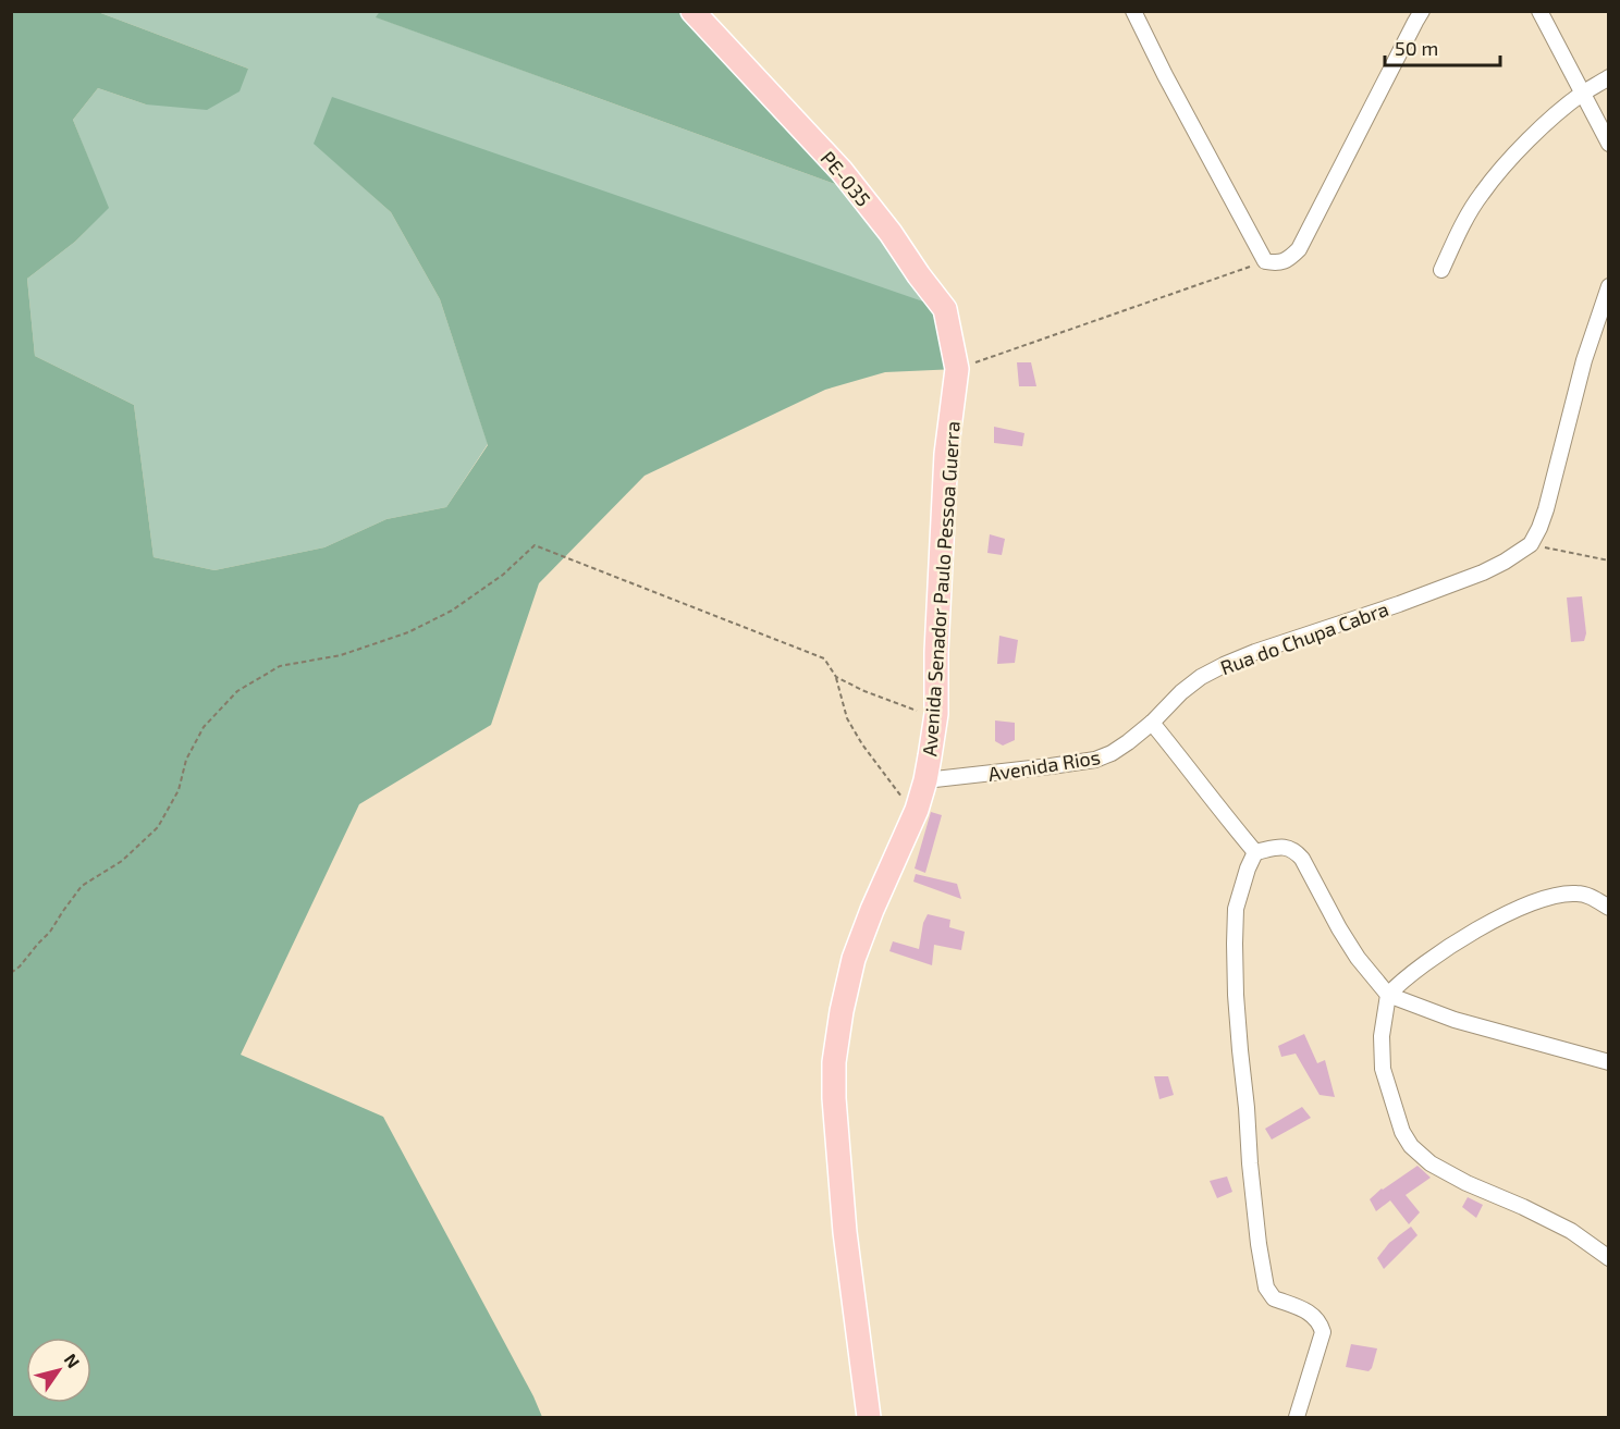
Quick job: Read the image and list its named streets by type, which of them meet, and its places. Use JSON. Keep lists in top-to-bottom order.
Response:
{
  "streets": {
    "main road": ["PE-035", "Avenida Senador Paulo Pessoa Guerra"],
    "street": ["Rua do Chupa Cabra", "Avenida Rios"]
  },
  "crossings": [
    ["PE-035", "Avenida Senador Paulo Pessoa Guerra"],
    ["Avenida Senador Paulo Pessoa Guerra", "Avenida Rios"],
    ["Rua do Chupa Cabra", "Avenida Rios"]
  ],
  "scale_bar": "50 m",
  "north": "top right"
}
